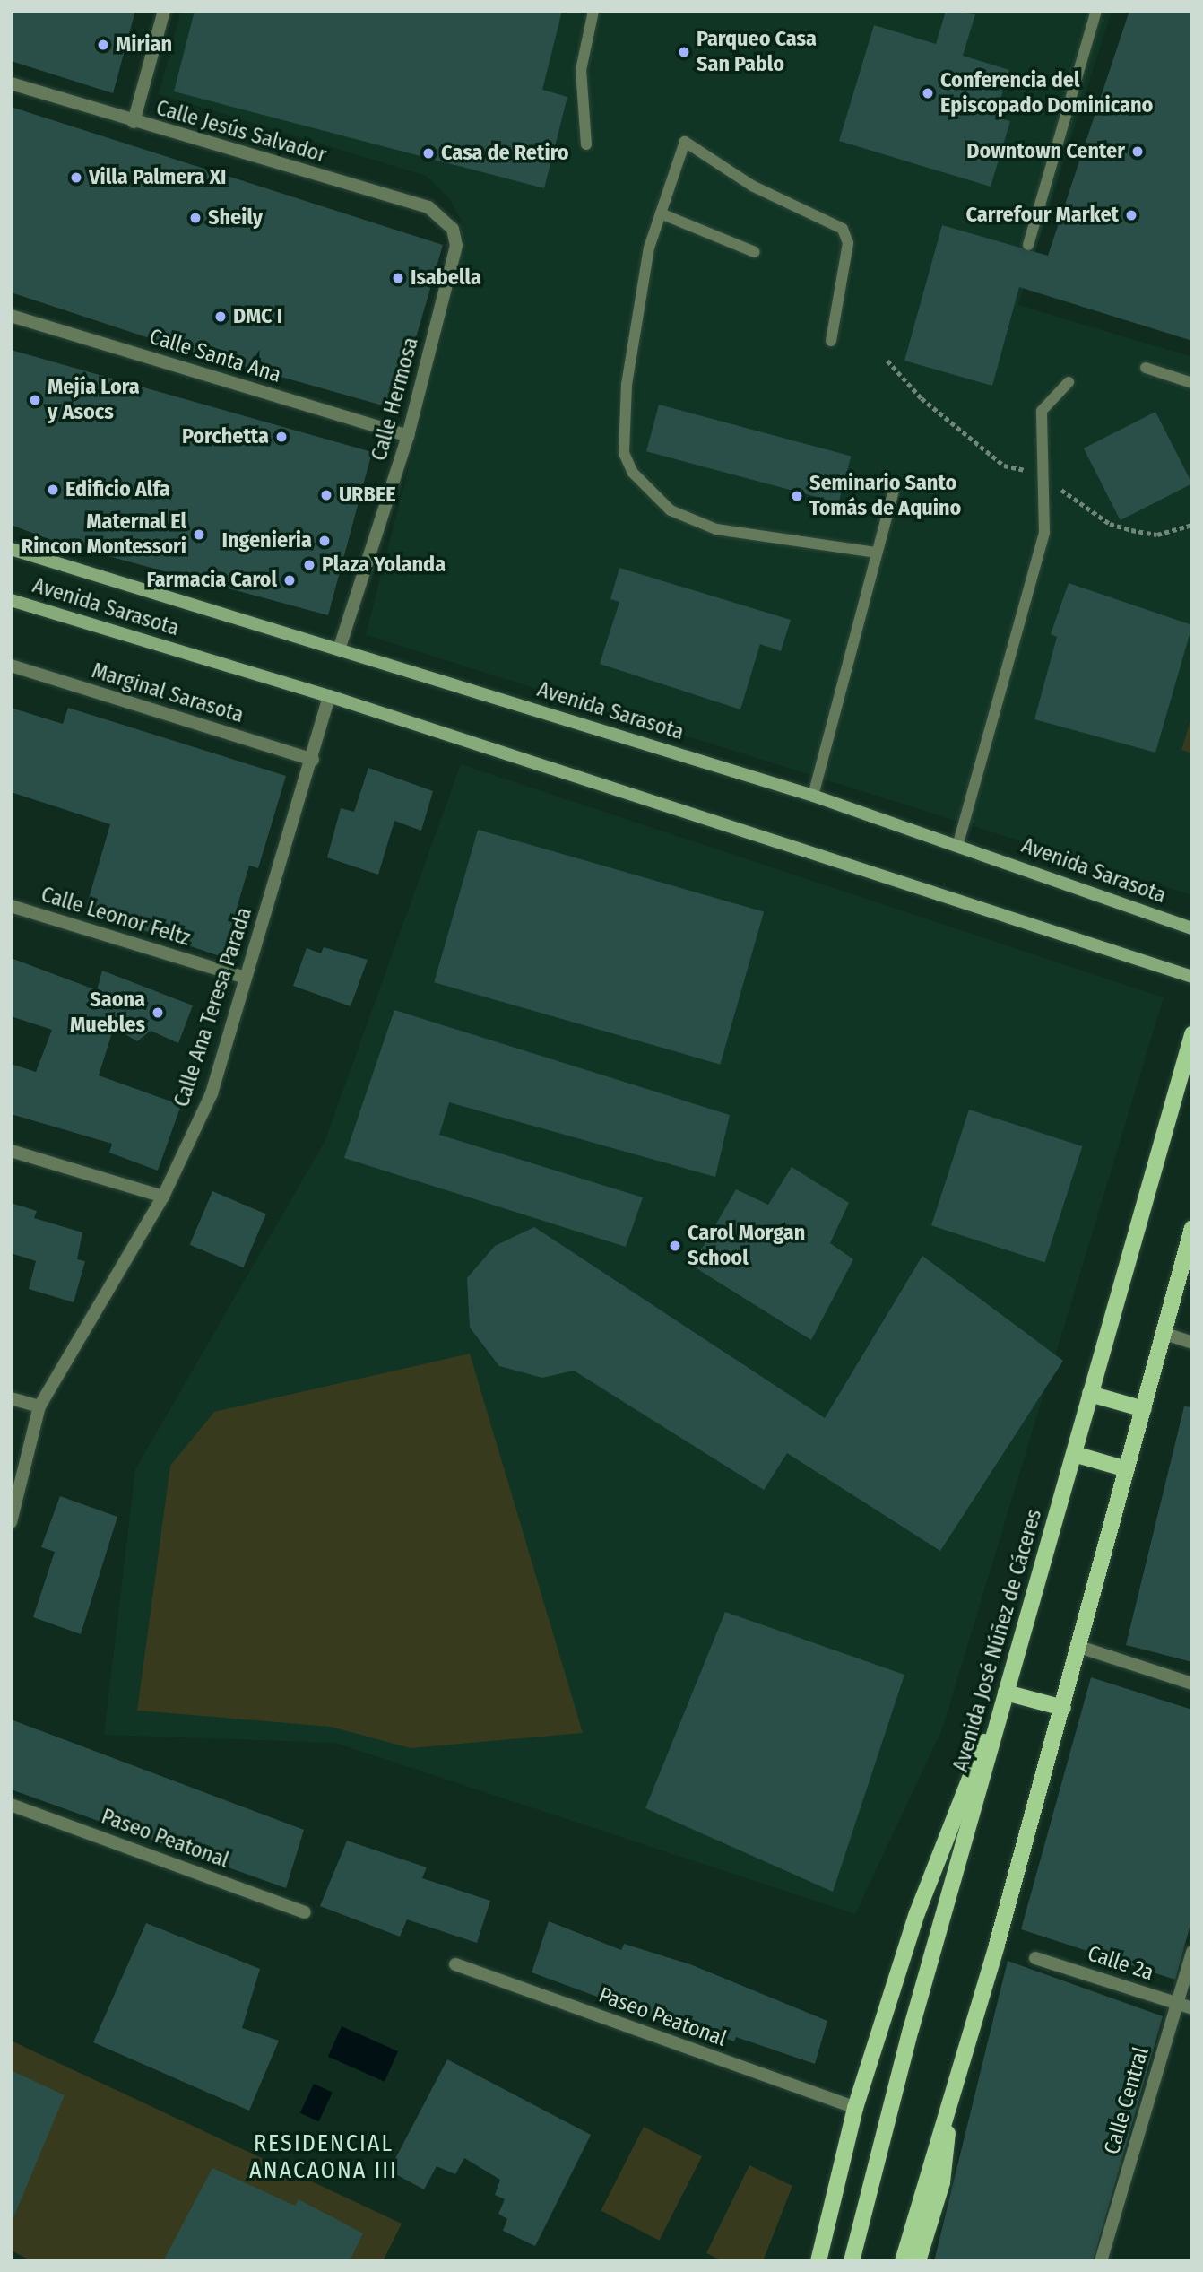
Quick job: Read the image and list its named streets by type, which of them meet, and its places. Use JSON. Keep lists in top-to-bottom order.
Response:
{
  "streets": {
    "main road": ["Avenida Sarasota", "Avenida José Núñez de Cáceres"],
    "street": [
      "Calle Jesús Salvador",
      "Calle Santa Ana",
      "Calle Hermosa",
      "Marginal Sarasota",
      "Calle Leonor Feltz",
      "Calle Ana Teresa Parada",
      "Paseo Peatonal",
      "Calle 2a",
      "Calle Central"
    ]
  },
  "crossings": [
    ["Calle Jesús Salvador", "Calle Hermosa"],
    ["Calle Santa Ana", "Calle Hermosa"],
    ["Calle Hermosa", "Avenida Sarasota"],
    ["Avenida Sarasota", "Calle Ana Teresa Parada"],
    ["Marginal Sarasota", "Calle Ana Teresa Parada"],
    ["Calle Leonor Feltz", "Calle Ana Teresa Parada"],
    ["Calle 2a", "Calle Central"]
  ],
  "districts": ["RESIDENCIAL ANACAONA III"],
  "places": [
    "Mirian",
    "Parqueo Casa San Pablo",
    "Conferencia del Episcopado Dominicano",
    "Downtown Center",
    "Casa de Retiro",
    "Villa Palmera XI",
    "Carrefour Market",
    "Sheily",
    "Isabella",
    "DMC I",
    "Mejía Lora y Asocs",
    "Porchetta",
    "Edificio Alfa",
    "URBEE",
    "Seminario Santo Tomás de Aquino",
    "Maternal El Rincon Montessori",
    "Ingenieria",
    "Plaza Yolanda",
    "Farmacia Carol",
    "Saona Muebles",
    "Carol Morgan School"
  ]
}
